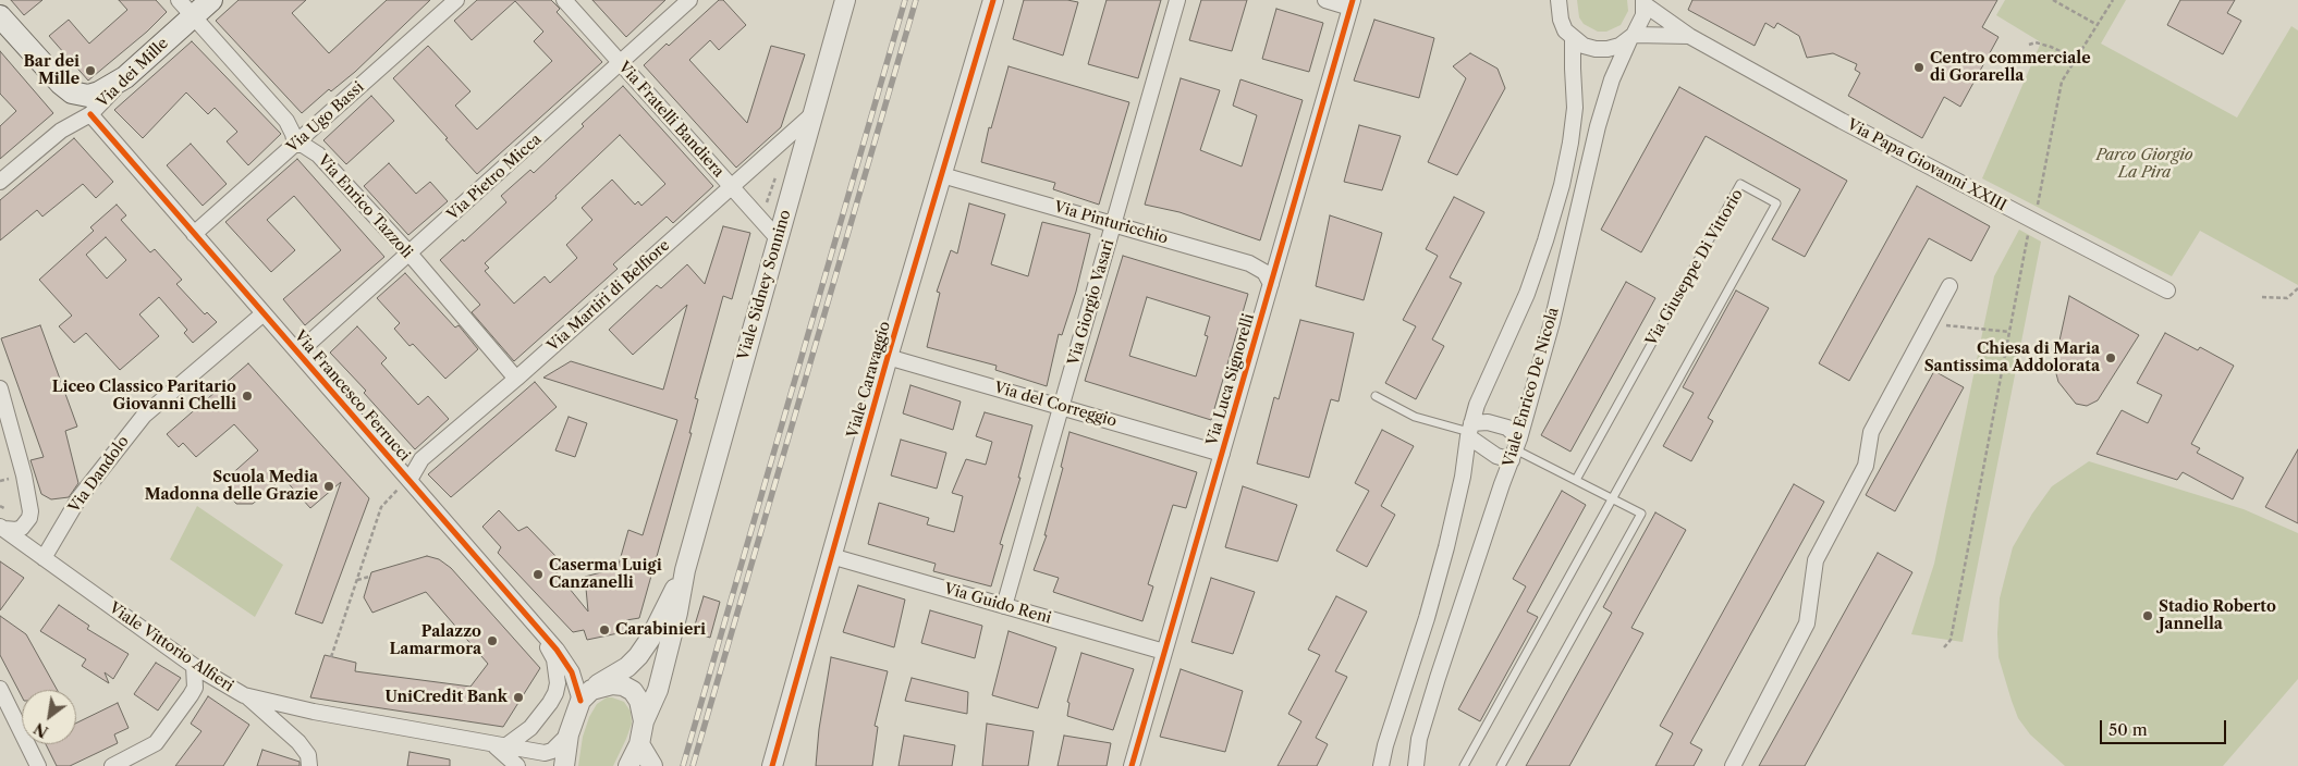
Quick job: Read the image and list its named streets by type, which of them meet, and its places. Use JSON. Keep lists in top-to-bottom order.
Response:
{
  "streets": {
    "main road": ["Via dei Mille"],
    "street": [
      "Via Ugo Bassi",
      "Via Fratelli Bandiera",
      "Via Papa Giovanni XXIII",
      "Via Pietro Micca",
      "Via Enrico Tazzoli",
      "Via Pinturicchio",
      "Viale Sidney Sonnino",
      "Via Martiri di Belfiore",
      "Via Giorgio Vasari",
      "Viale Caravaggio",
      "Via Luca Signorelli",
      "Viale Enrico De Nicola",
      "Via Francesco Ferrucci",
      "Via del Correggio",
      "Via Dandolo",
      "Via Guido Reni",
      "Viale Vittorio Alfieri"
    ],
    "lane": ["Via Giuseppe Di Vittorio"]
  },
  "crossings": [
    ["Via dei Mille", "Via Francesco Ferrucci"],
    ["Via Ugo Bassi", "Via Enrico Tazzoli"],
    ["Via Ugo Bassi", "Via Francesco Ferrucci"],
    ["Via Fratelli Bandiera", "Via Pietro Micca"],
    ["Via Fratelli Bandiera", "Viale Sidney Sonnino"],
    ["Via Fratelli Bandiera", "Via Martiri di Belfiore"],
    ["Via Papa Giovanni XXIII", "Viale Enrico De Nicola"],
    ["Via Pietro Micca", "Via Enrico Tazzoli"],
    ["Via Pietro Micca", "Via Francesco Ferrucci"],
    ["Via Enrico Tazzoli", "Via Martiri di Belfiore"],
    ["Via Pinturicchio", "Via Giorgio Vasari"],
    ["Via Pinturicchio", "Viale Caravaggio"],
    ["Via Pinturicchio", "Via Luca Signorelli"],
    ["Viale Sidney Sonnino", "Via Martiri di Belfiore"],
    ["Viale Sidney Sonnino", "Via Francesco Ferrucci"],
    ["Via Martiri di Belfiore", "Via Francesco Ferrucci"],
    ["Via Giorgio Vasari", "Via del Correggio"],
    ["Via Giorgio Vasari", "Via Guido Reni"],
    ["Viale Caravaggio", "Via del Correggio"],
    ["Viale Caravaggio", "Via Guido Reni"],
    ["Via Luca Signorelli", "Via del Correggio"],
    ["Via Luca Signorelli", "Via Guido Reni"],
    ["Via Francesco Ferrucci", "Via Dandolo"],
    ["Via Dandolo", "Viale Vittorio Alfieri"]
  ],
  "parks": ["Parco Giorgio La Pira"],
  "places": [
    "Centro commerciale di Gorarella",
    "Bar dei Mille",
    "Chiesa di Maria Santissima Addolorata",
    "Liceo Classico Paritario Giovanni Chelli",
    "Scuola Media Madonna delle Grazie",
    "Caserma Luigi Canzanelli",
    "Stadio Roberto Jannella",
    "Carabinieri",
    "Palazzo Lamarmora",
    "UniCredit Bank"
  ],
  "scale_bar": "50 m",
  "north": "bottom left"
}
